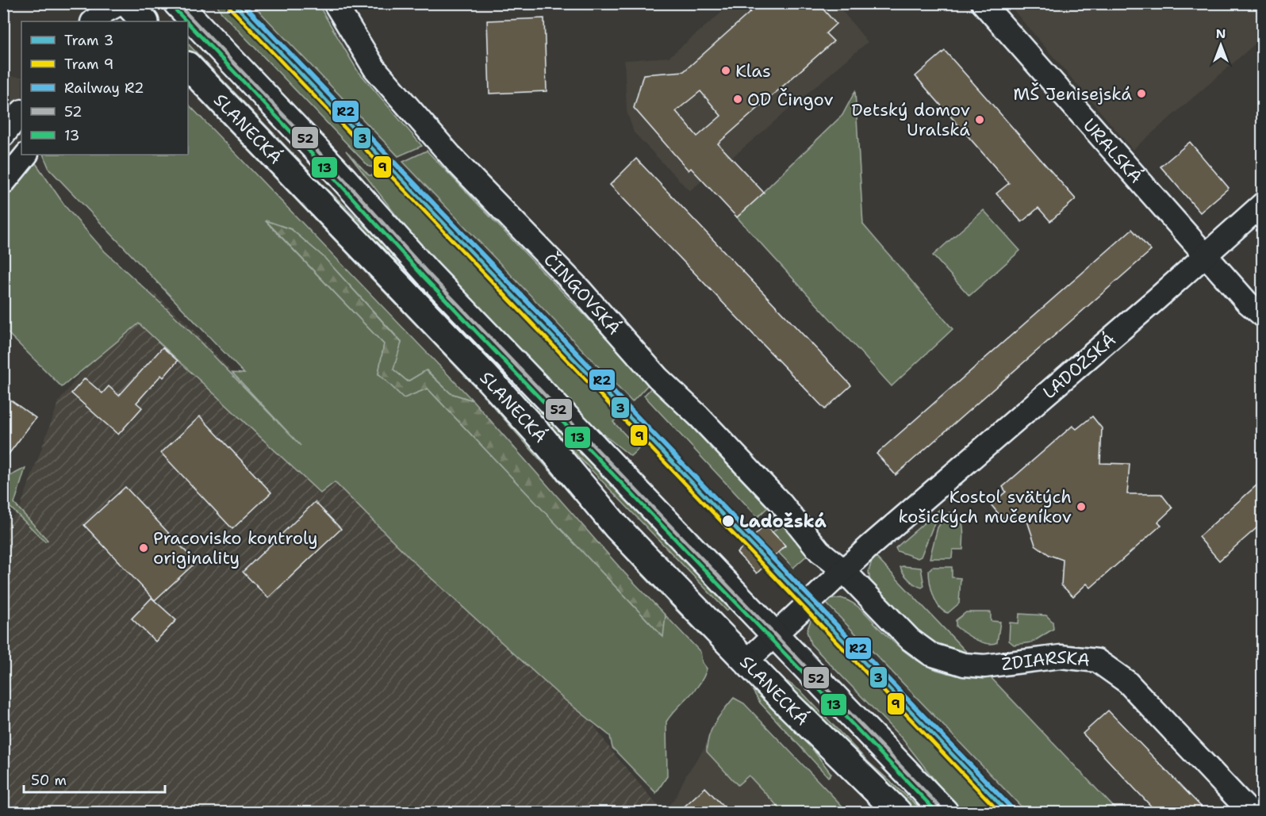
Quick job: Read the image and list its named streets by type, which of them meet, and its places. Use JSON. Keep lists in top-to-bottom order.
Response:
{
  "streets": {
    "main road": ["SLANECKÁ"],
    "street": [
      "URALSKÁ",
      "ČINGOVSKÁ",
      "LADOŽSKÁ",
      "ŽDIARSKA"
    ]
  },
  "crossings": [
    ["SLANECKÁ", "LADOŽSKÁ"],
    ["URALSKÁ", "LADOŽSKÁ"],
    ["ČINGOVSKÁ", "LADOŽSKÁ"],
    ["ČINGOVSKÁ", "ŽDIARSKA"],
    ["LADOŽSKÁ", "ŽDIARSKA"]
  ],
  "places": [
    "Klas",
    "MŠ Jenisejská",
    "OD Čingov",
    "Detský domov Uralská",
    "Kostol svätých košických mučeníkov",
    "Ladožská",
    "Pracovisko kontroly originality"
  ],
  "lines": [
    "tram line 3",
    "rail line R2",
    "transit line 52",
    "tram line 9",
    "transit line 13"
  ],
  "legend": [
    "Tram 3",
    "Tram 9",
    "Railway R2",
    "52",
    "13"
  ],
  "scale_bar": "50 m",
  "north": "top"
}
